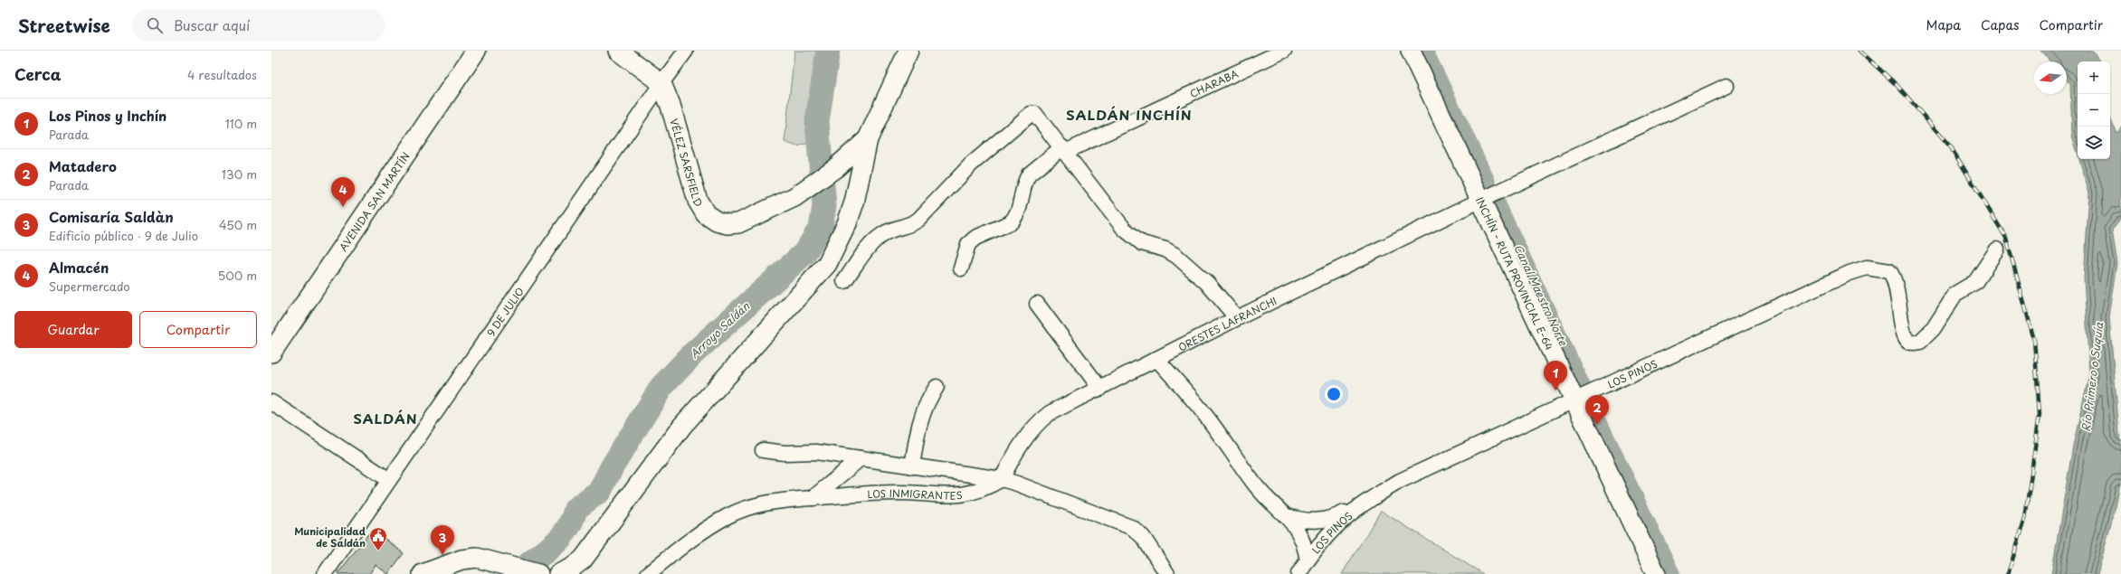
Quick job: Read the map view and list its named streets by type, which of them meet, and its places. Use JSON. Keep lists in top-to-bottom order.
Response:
{
  "streets": {
    "main road": ["VÉLEZ SARSFIELD", "AVENIDA SAN MARTÍN", "INCHÍN - RUTA PROVINCIAL E-64"],
    "street": [
      "CHARABA",
      "9 DE JULIO",
      "ORESTES LAFRANCHI",
      "LOS PINOS",
      "LOS INMIGRANTES"
    ]
  },
  "crossings": [
    ["VÉLEZ SARSFIELD", "9 DE JULIO"],
    ["INCHÍN - RUTA PROVINCIAL E-64", "ORESTES LAFRANCHI"],
    ["INCHÍN - RUTA PROVINCIAL E-64", "LOS PINOS"],
    ["ORESTES LAFRANCHI", "LOS INMIGRANTES"]
  ],
  "districts": ["SALDÁN INCHÍN", "SALDÁN"],
  "water": ["Canal Maestro Norte", "Arroyo Saldán", "Río Primero o Suquía"],
  "places": {
    "public building": ["Municipalidad de Saldán"]
  },
  "north": "left",
  "page": {
    "header": "Streetwise",
    "search": "Buscar aquí",
    "nav": ["Mapa", "Capas", "Compartir"],
    "heading": ["Cerca", "4 resultados"],
    "map_buttons": ["+", "−"],
    "list": [
      {
        "mark": "1",
        "name": "Los Pinos y Inchín",
        "note": "Parada",
        "value": "110 m"
      },
      {
        "mark": "2",
        "name": "Matadero",
        "note": "Parada",
        "value": "130 m"
      },
      {
        "mark": "3",
        "name": "Comisaría Saldàn",
        "note": "Edificio público · 9 de Julio",
        "value": "450 m"
      },
      {
        "mark": "4",
        "name": "Almacén",
        "note": "Supermercado",
        "value": "500 m"
      }
    ],
    "pins": [
      "4",
      "1",
      "2",
      "3"
    ],
    "buttons": ["Guardar", "Compartir"]
  }
}
